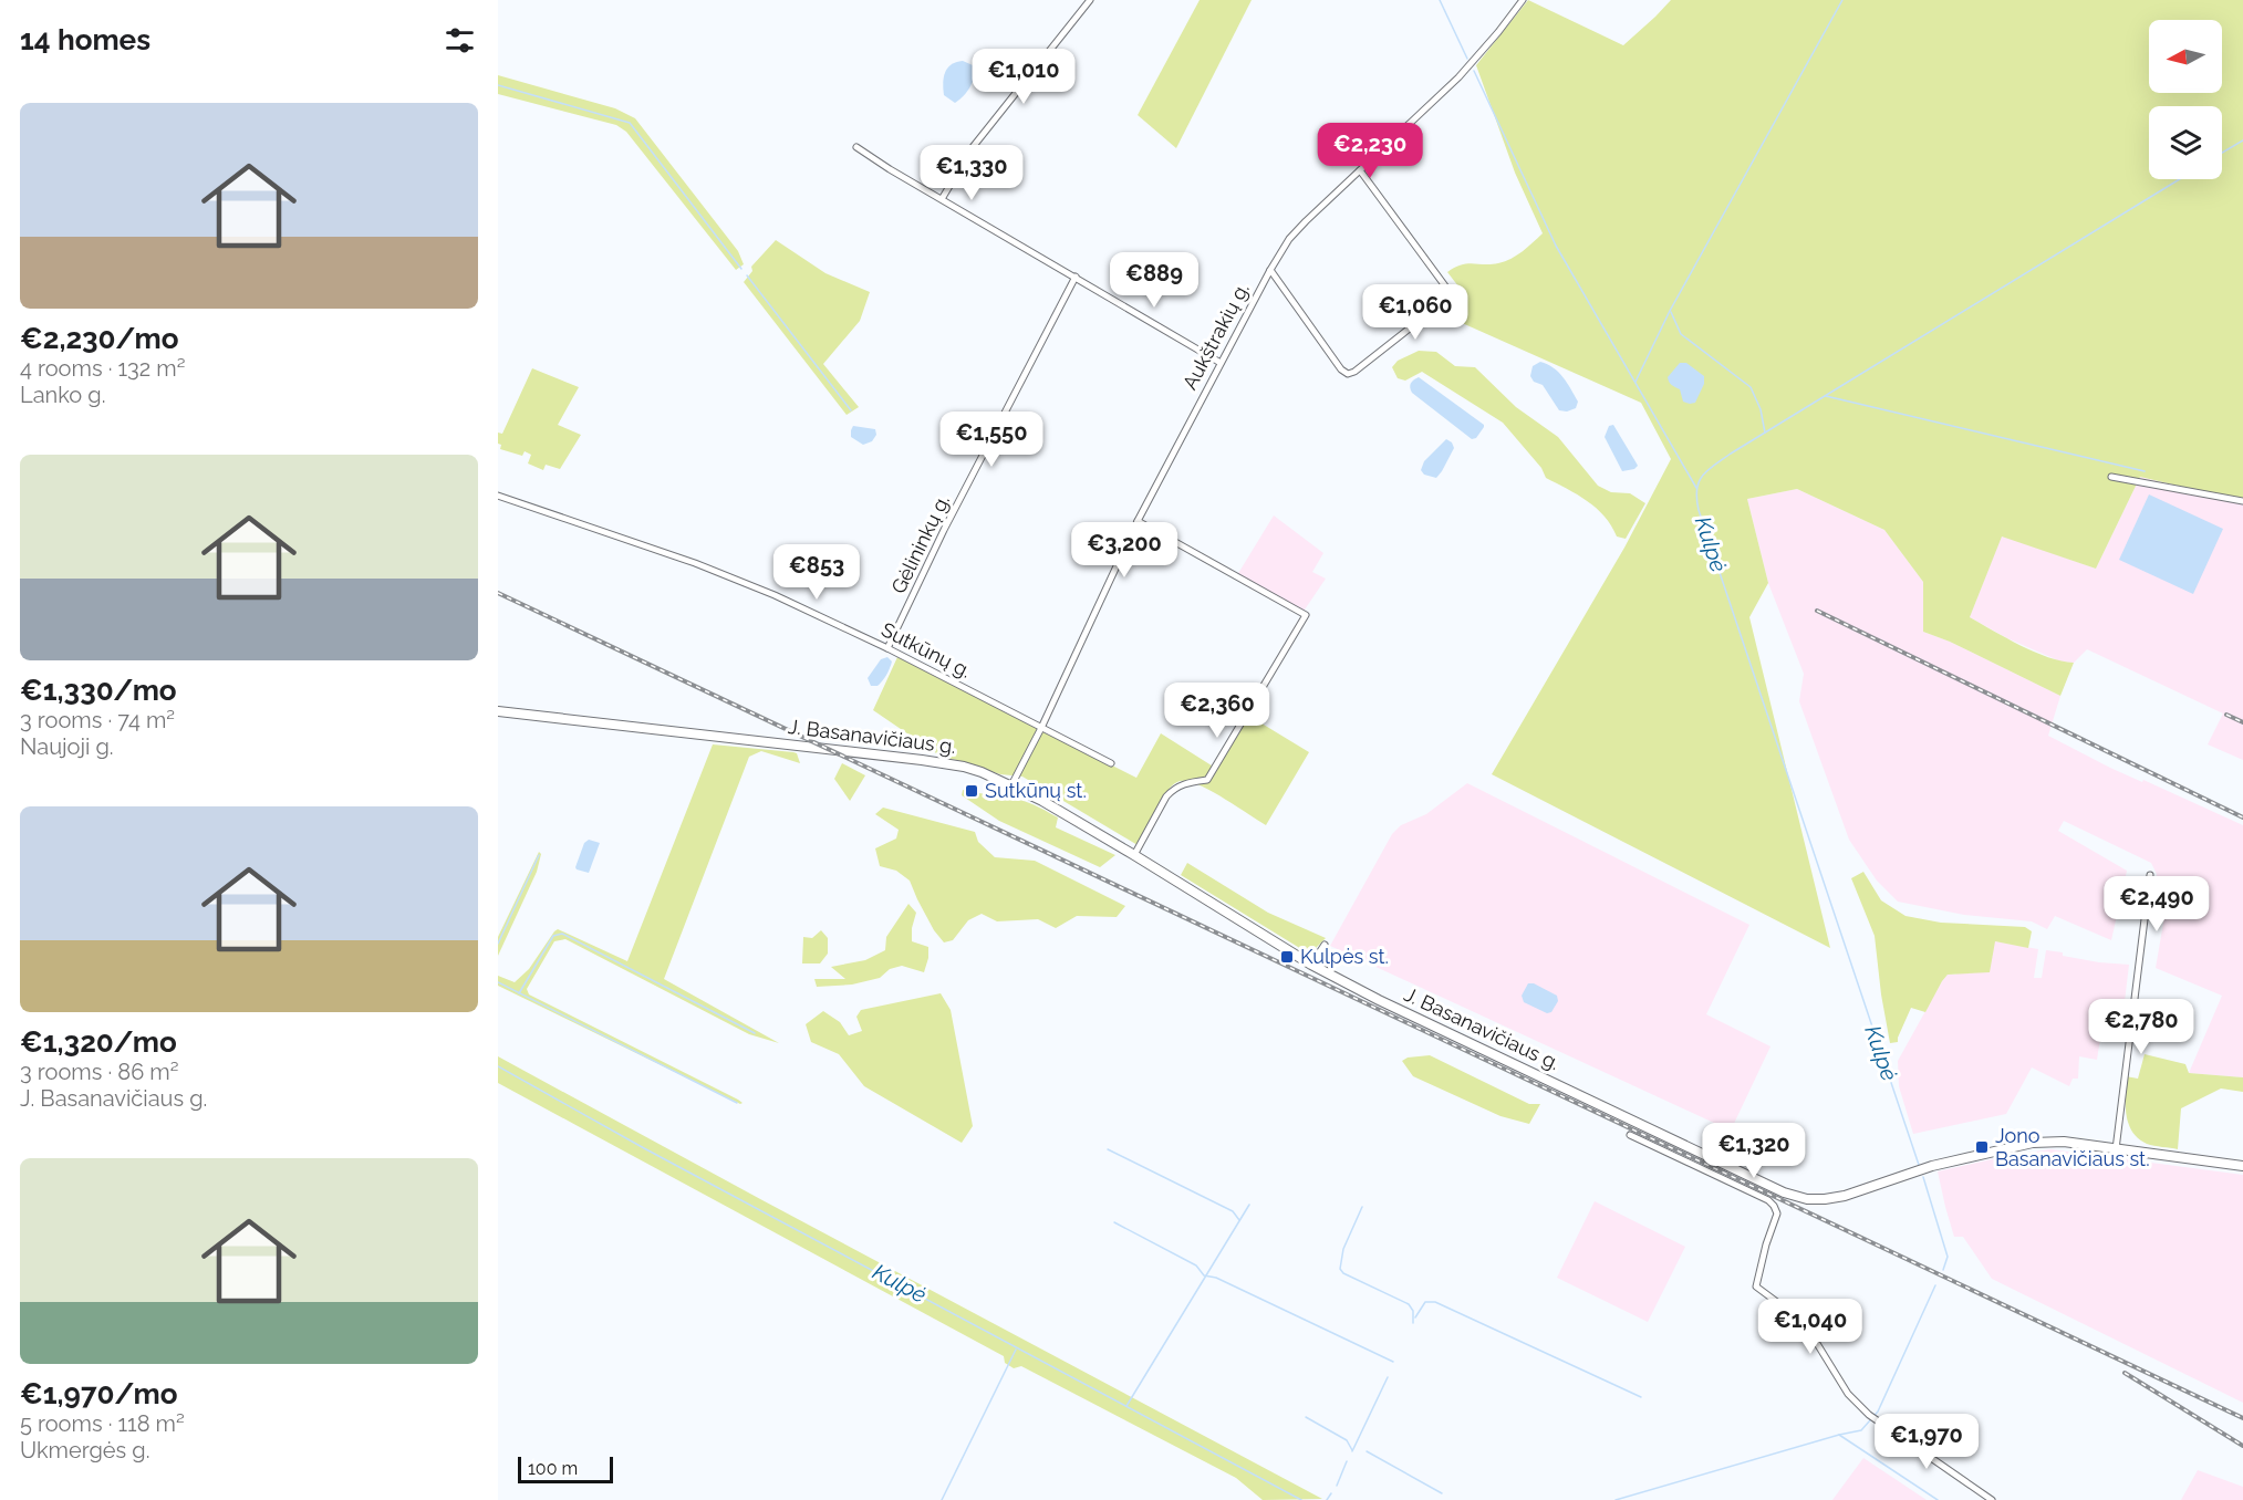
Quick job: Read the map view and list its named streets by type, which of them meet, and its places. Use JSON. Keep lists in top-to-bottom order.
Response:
{
  "streets": {
    "main road": ["J. Basanavičiaus g."],
    "street": ["Aukštrakių g.", "Gėlininkų g.", "Sutkūnų g."]
  },
  "crossings": [
    ["Aukštrakių g.", "Sutkūnų g."],
    ["Aukštrakių g.", "J. Basanavičiaus g."],
    ["Gėlininkų g.", "Sutkūnų g."]
  ],
  "water": ["Kulpė"],
  "places": {
    "transit": ["Sutkūnų st.", "Kulpės st.", "Jono Basanavičiaus st."]
  },
  "scale_bar": "100 m",
  "north": "left",
  "page": {
    "heading": "14 homes",
    "price": [
      "€1,010",
      "€2,230",
      "€1,330",
      "€889",
      "€1,060",
      "€1,550",
      "€3,200",
      "€853",
      "€2,360",
      "€2,490",
      "€2,780",
      "€1,320",
      "€1,040",
      "€1,970"
    ],
    "list": [
      {
        "name": "€2,230/mo",
        "note": "4 rooms · 132 m² · Lanko g."
      },
      {
        "name": "€1,330/mo",
        "note": "3 rooms · 74 m² · Naujoji g."
      },
      {
        "name": "€1,320/mo",
        "note": "3 rooms · 86 m² · J. Basanavičiaus g."
      },
      {
        "name": "€1,970/mo",
        "note": "5 rooms · 118 m² · Ukmergės g."
      }
    ],
    "scale": "100 m"
  }
}
